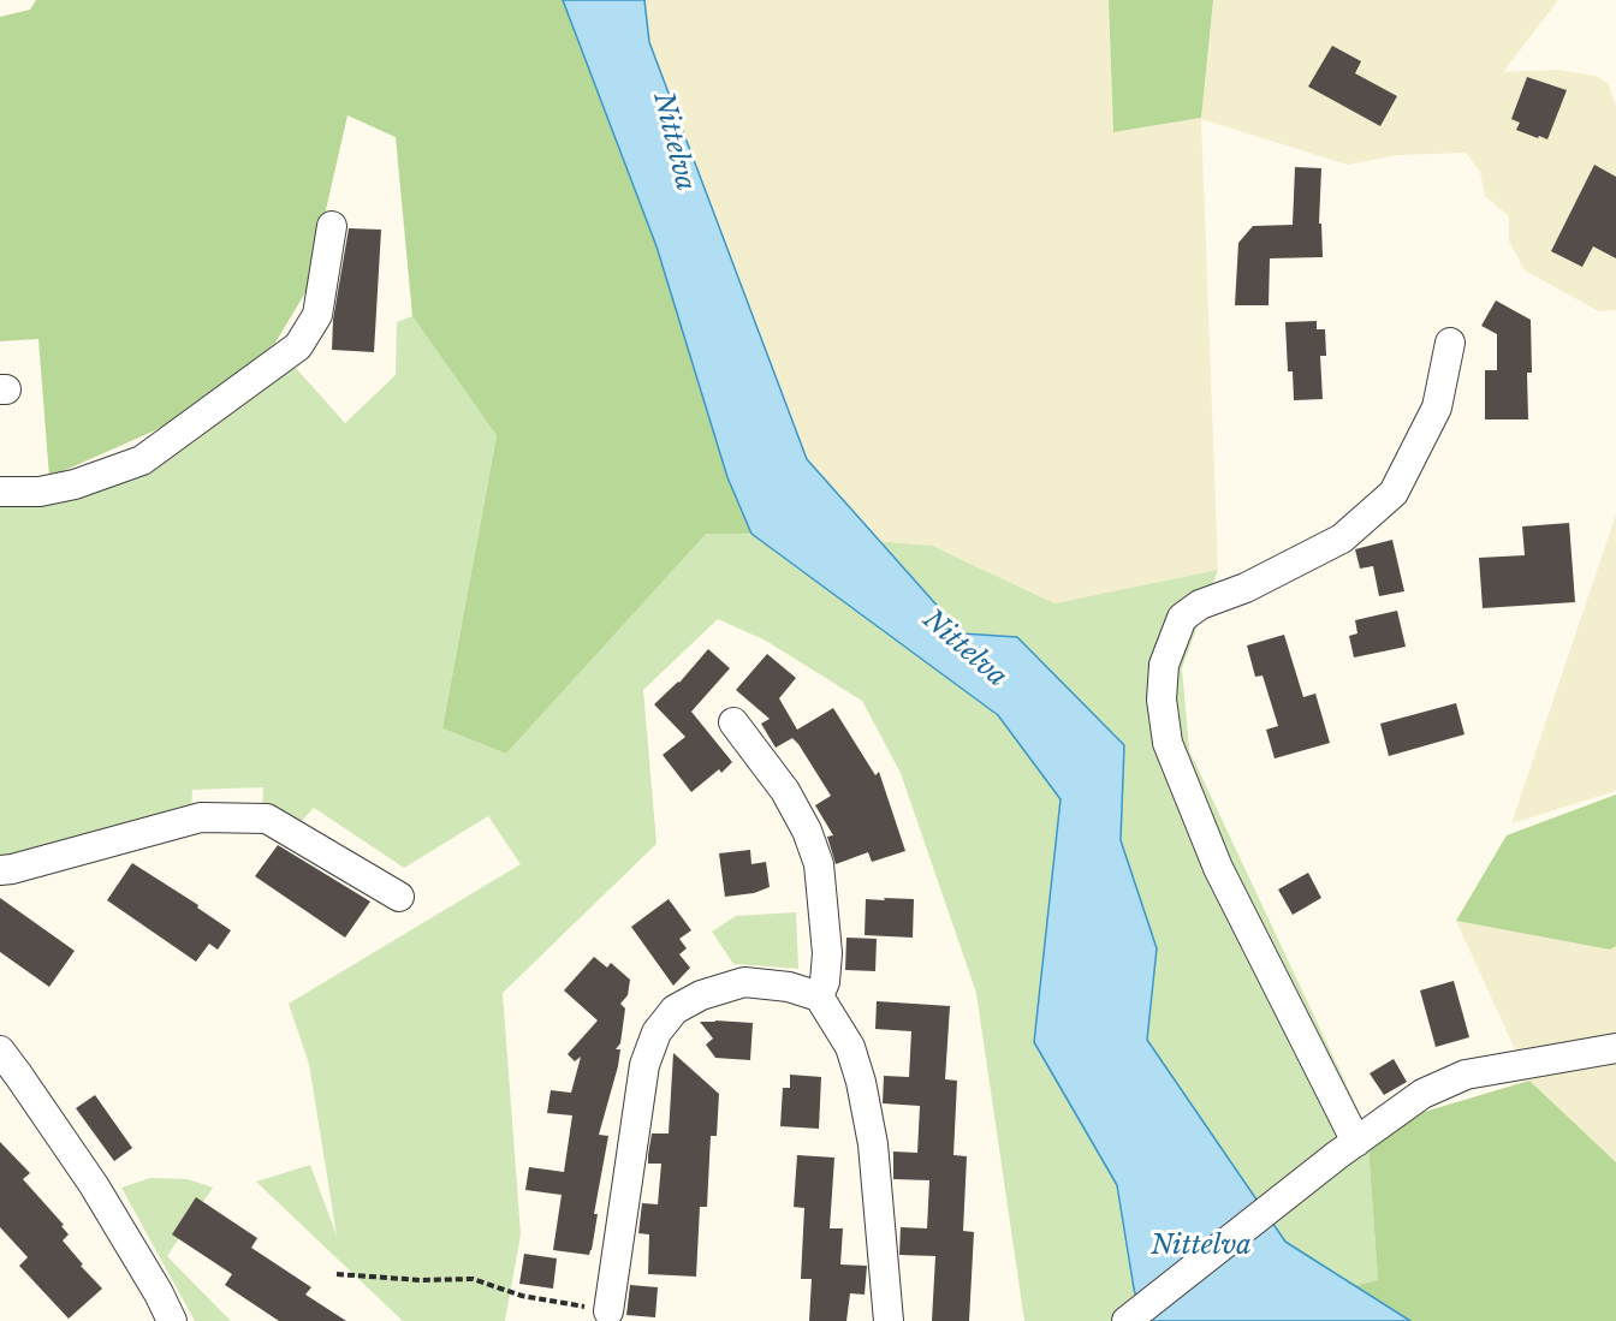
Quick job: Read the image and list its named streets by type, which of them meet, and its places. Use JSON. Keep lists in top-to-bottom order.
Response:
{
  "water": ["Nittelva"]
}
